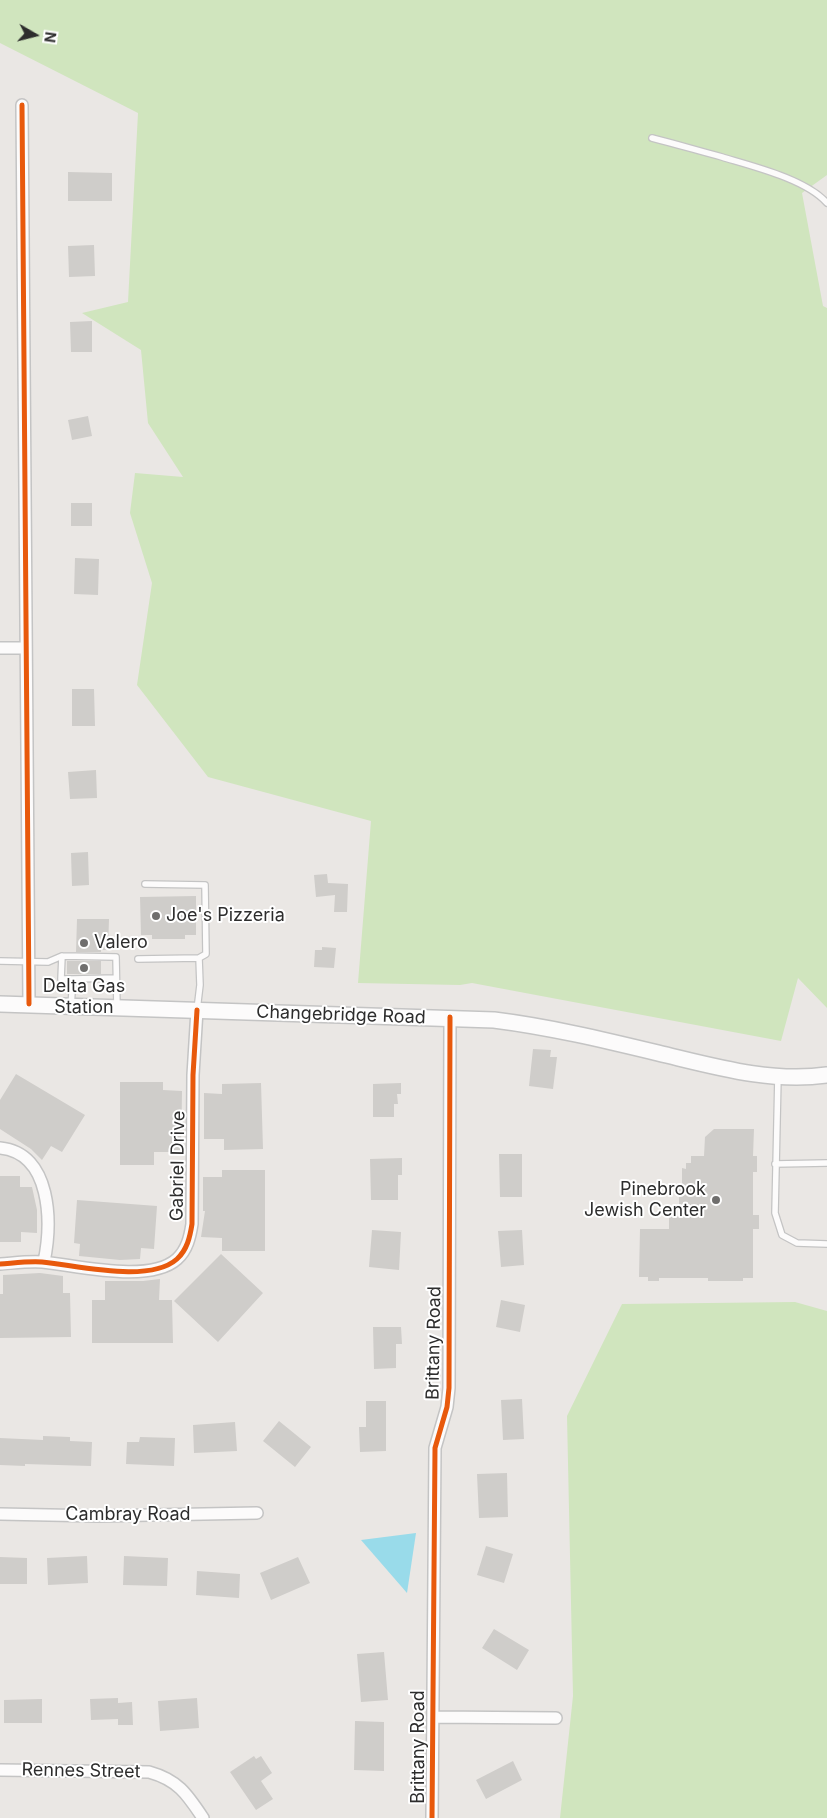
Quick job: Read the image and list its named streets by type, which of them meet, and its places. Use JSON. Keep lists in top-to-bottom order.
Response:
{
  "streets": {
    "main road": ["Changebridge Road"],
    "street": [
      "Gabriel Drive",
      "Brittany Road",
      "Cambray Road",
      "Rennes Street"
    ]
  },
  "crossings": [
    ["Changebridge Road", "Gabriel Drive"],
    ["Changebridge Road", "Brittany Road"]
  ],
  "places": [
    "Joe's Pizzeria",
    "Valero",
    "Delta Gas Station",
    "Pinebrook Jewish Center"
  ],
  "north": "right"
}
